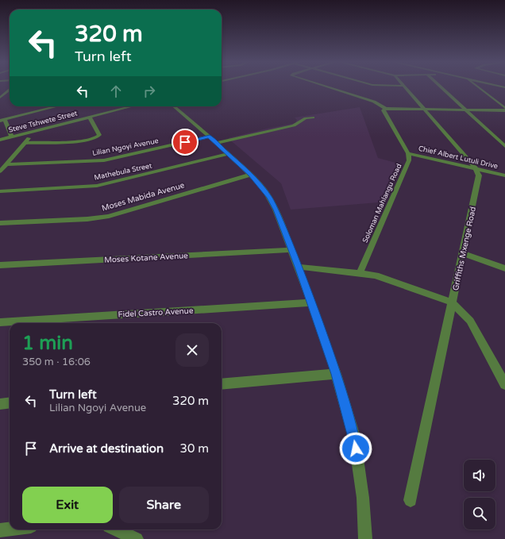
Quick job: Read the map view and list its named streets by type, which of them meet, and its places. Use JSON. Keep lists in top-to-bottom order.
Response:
{
  "streets": {
    "street": [
      "Steve Tshwete Street",
      "Lilian Ngoyi Avenue",
      "Chief Albert Lutuli Drive",
      "Mathebula Street",
      "Moses Mabida Avenue",
      "Soloman Mahlangu Road",
      "Griffiths Mxenge Road",
      "Moses Kotane Avenue",
      "Fidel Castro Avenue"
    ]
  },
  "crossings": [
    ["Chief Albert Lutuli Drive", "Soloman Mahlangu Road"],
    ["Chief Albert Lutuli Drive", "Griffiths Mxenge Road"]
  ],
  "page": {
    "turn": ["320 m", "Turn left"],
    "heading": ["1 min", "350 m · 16:06"],
    "list": [
      {
        "name": "Turn left",
        "note": "Lilian Ngoyi Avenue",
        "value": "320 m"
      },
      {
        "name": "Arrive at destination",
        "value": "30 m"
      }
    ],
    "buttons": ["Exit", "Share"]
  }
}
